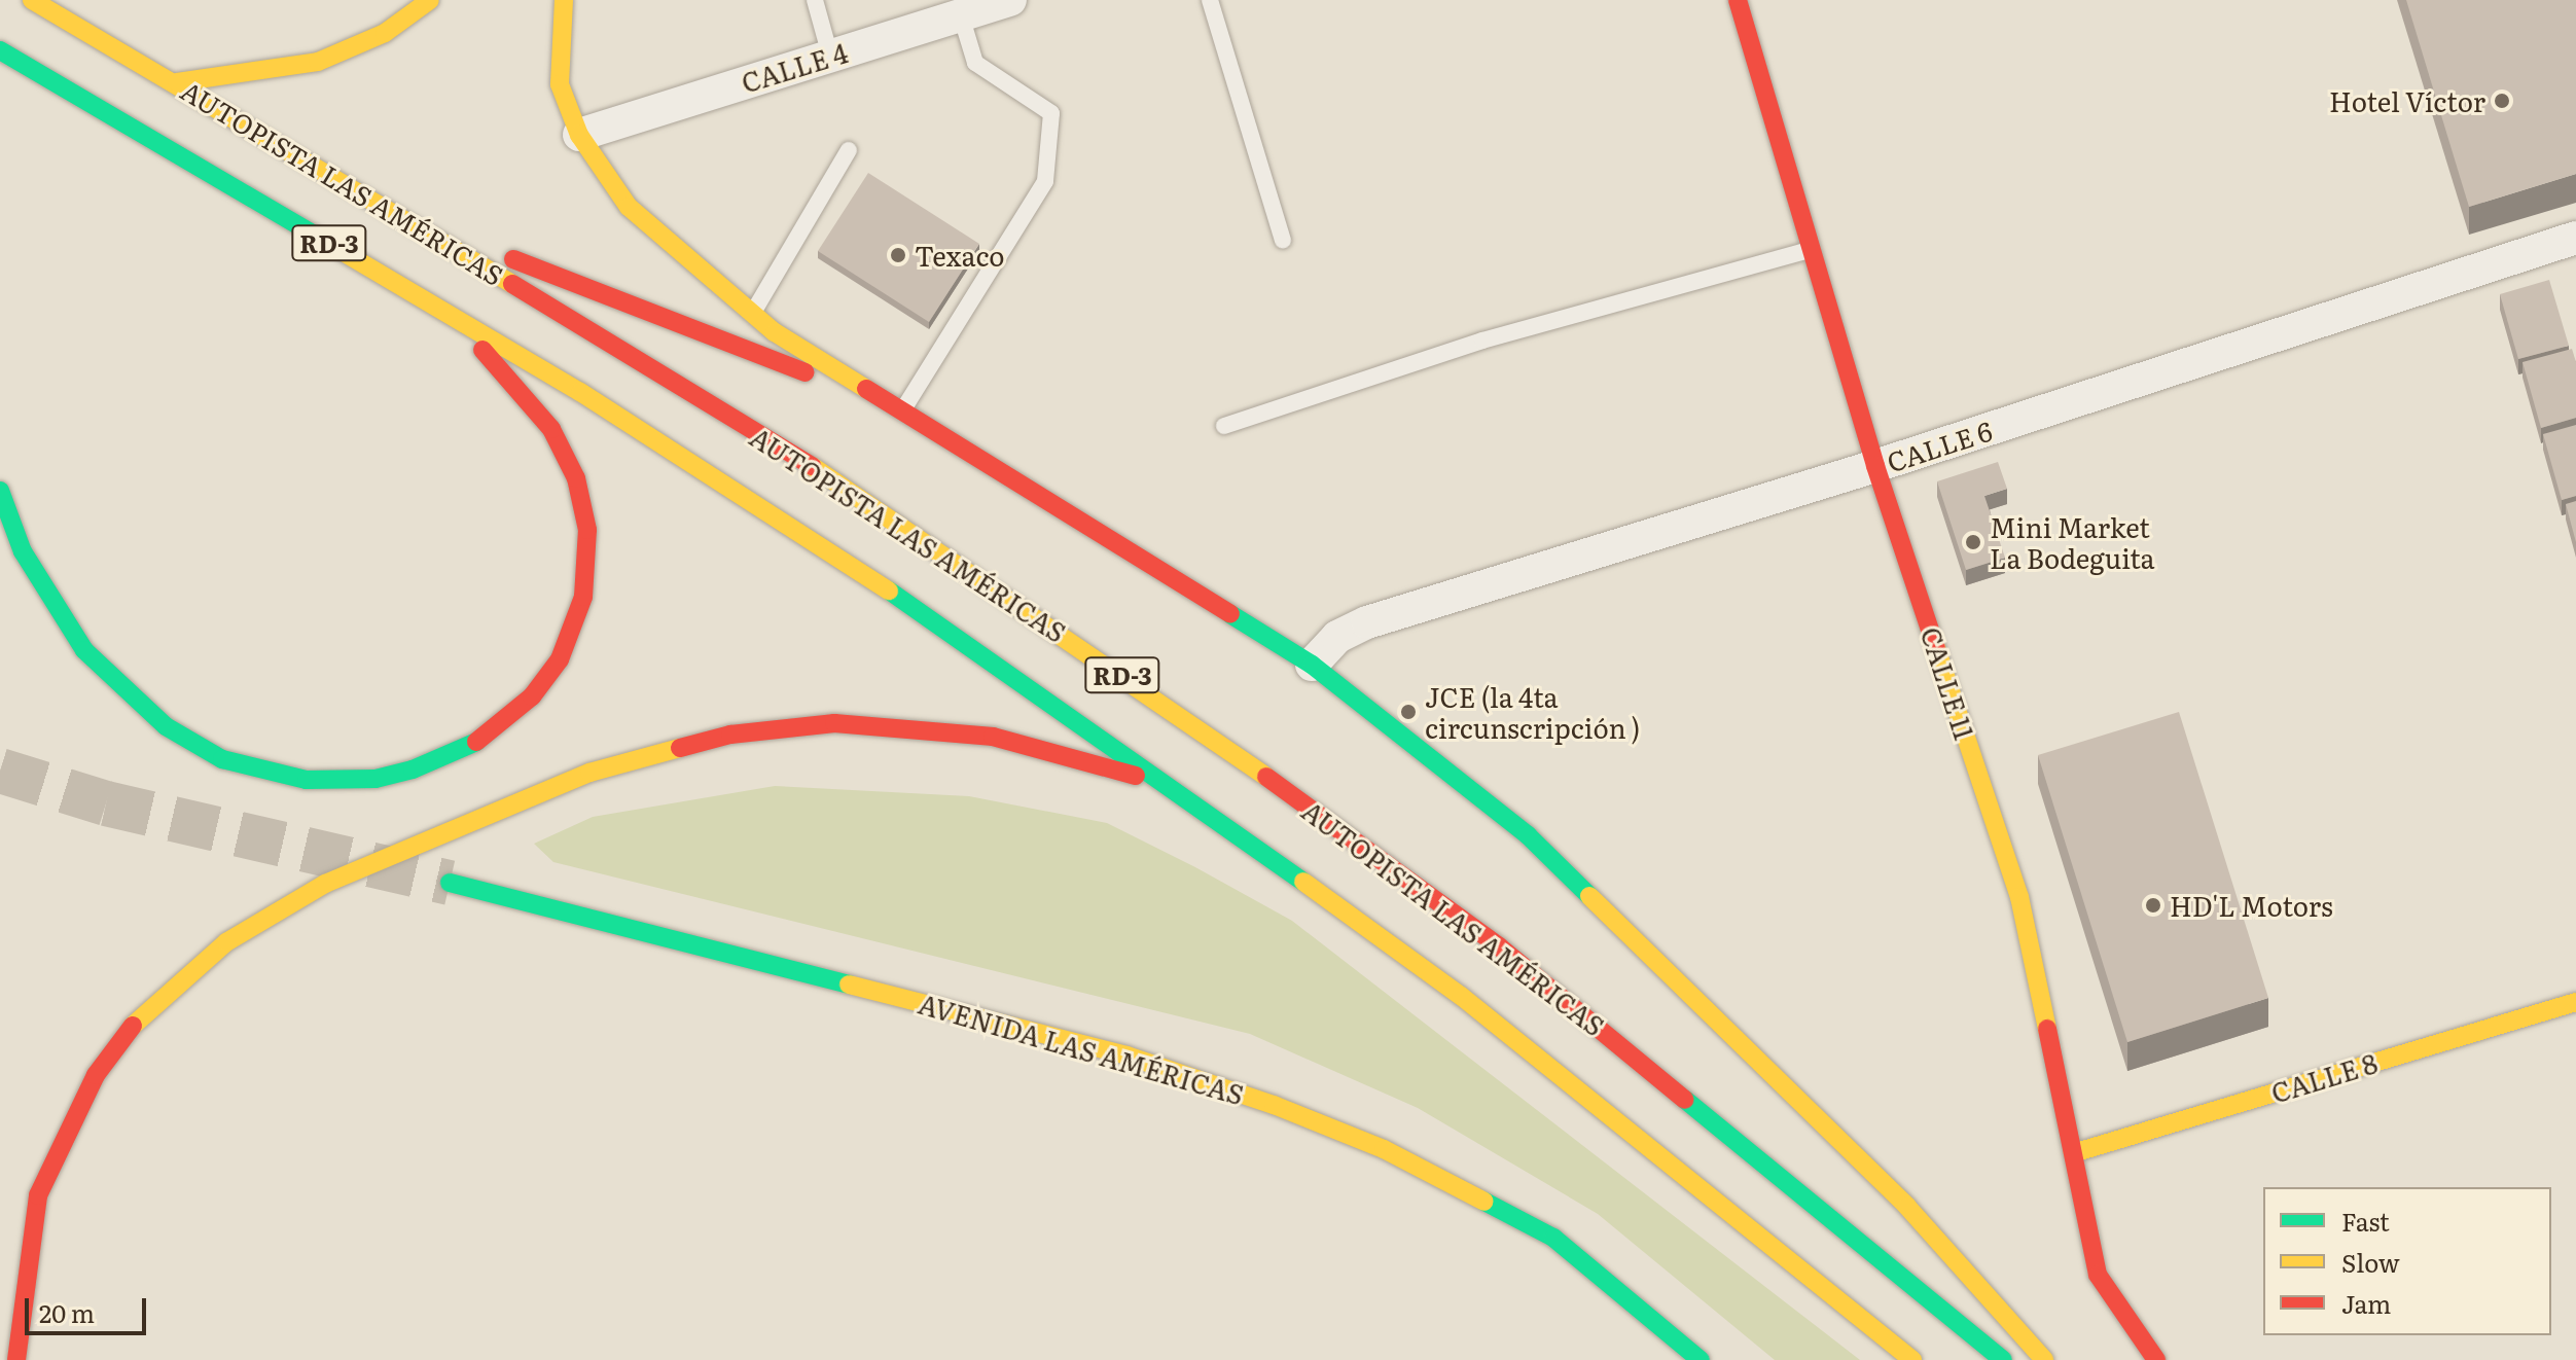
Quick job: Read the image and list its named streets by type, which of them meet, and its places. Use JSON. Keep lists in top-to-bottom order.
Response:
{
  "streets": {
    "main road": [
      "AUTOPISTA LAS AMÉRICAS",
      "RD-3",
      "CALLE 11",
      "AVENIDA LAS AMÉRICAS",
      "CALLE 8"
    ],
    "street": ["CALLE 4", "CALLE 6"]
  },
  "crossings": [
    ["CALLE 6", "CALLE 11"],
    ["CALLE 11", "CALLE 8"]
  ],
  "places": [
    "Hotel Víctor",
    "Texaco",
    "Mini Market La Bodeguita",
    "JCE (la 4ta circunscripción )",
    "HD'L Motors"
  ],
  "legend": ["Fast", "Slow", "Jam"],
  "scale_bar": "20 m"
}
